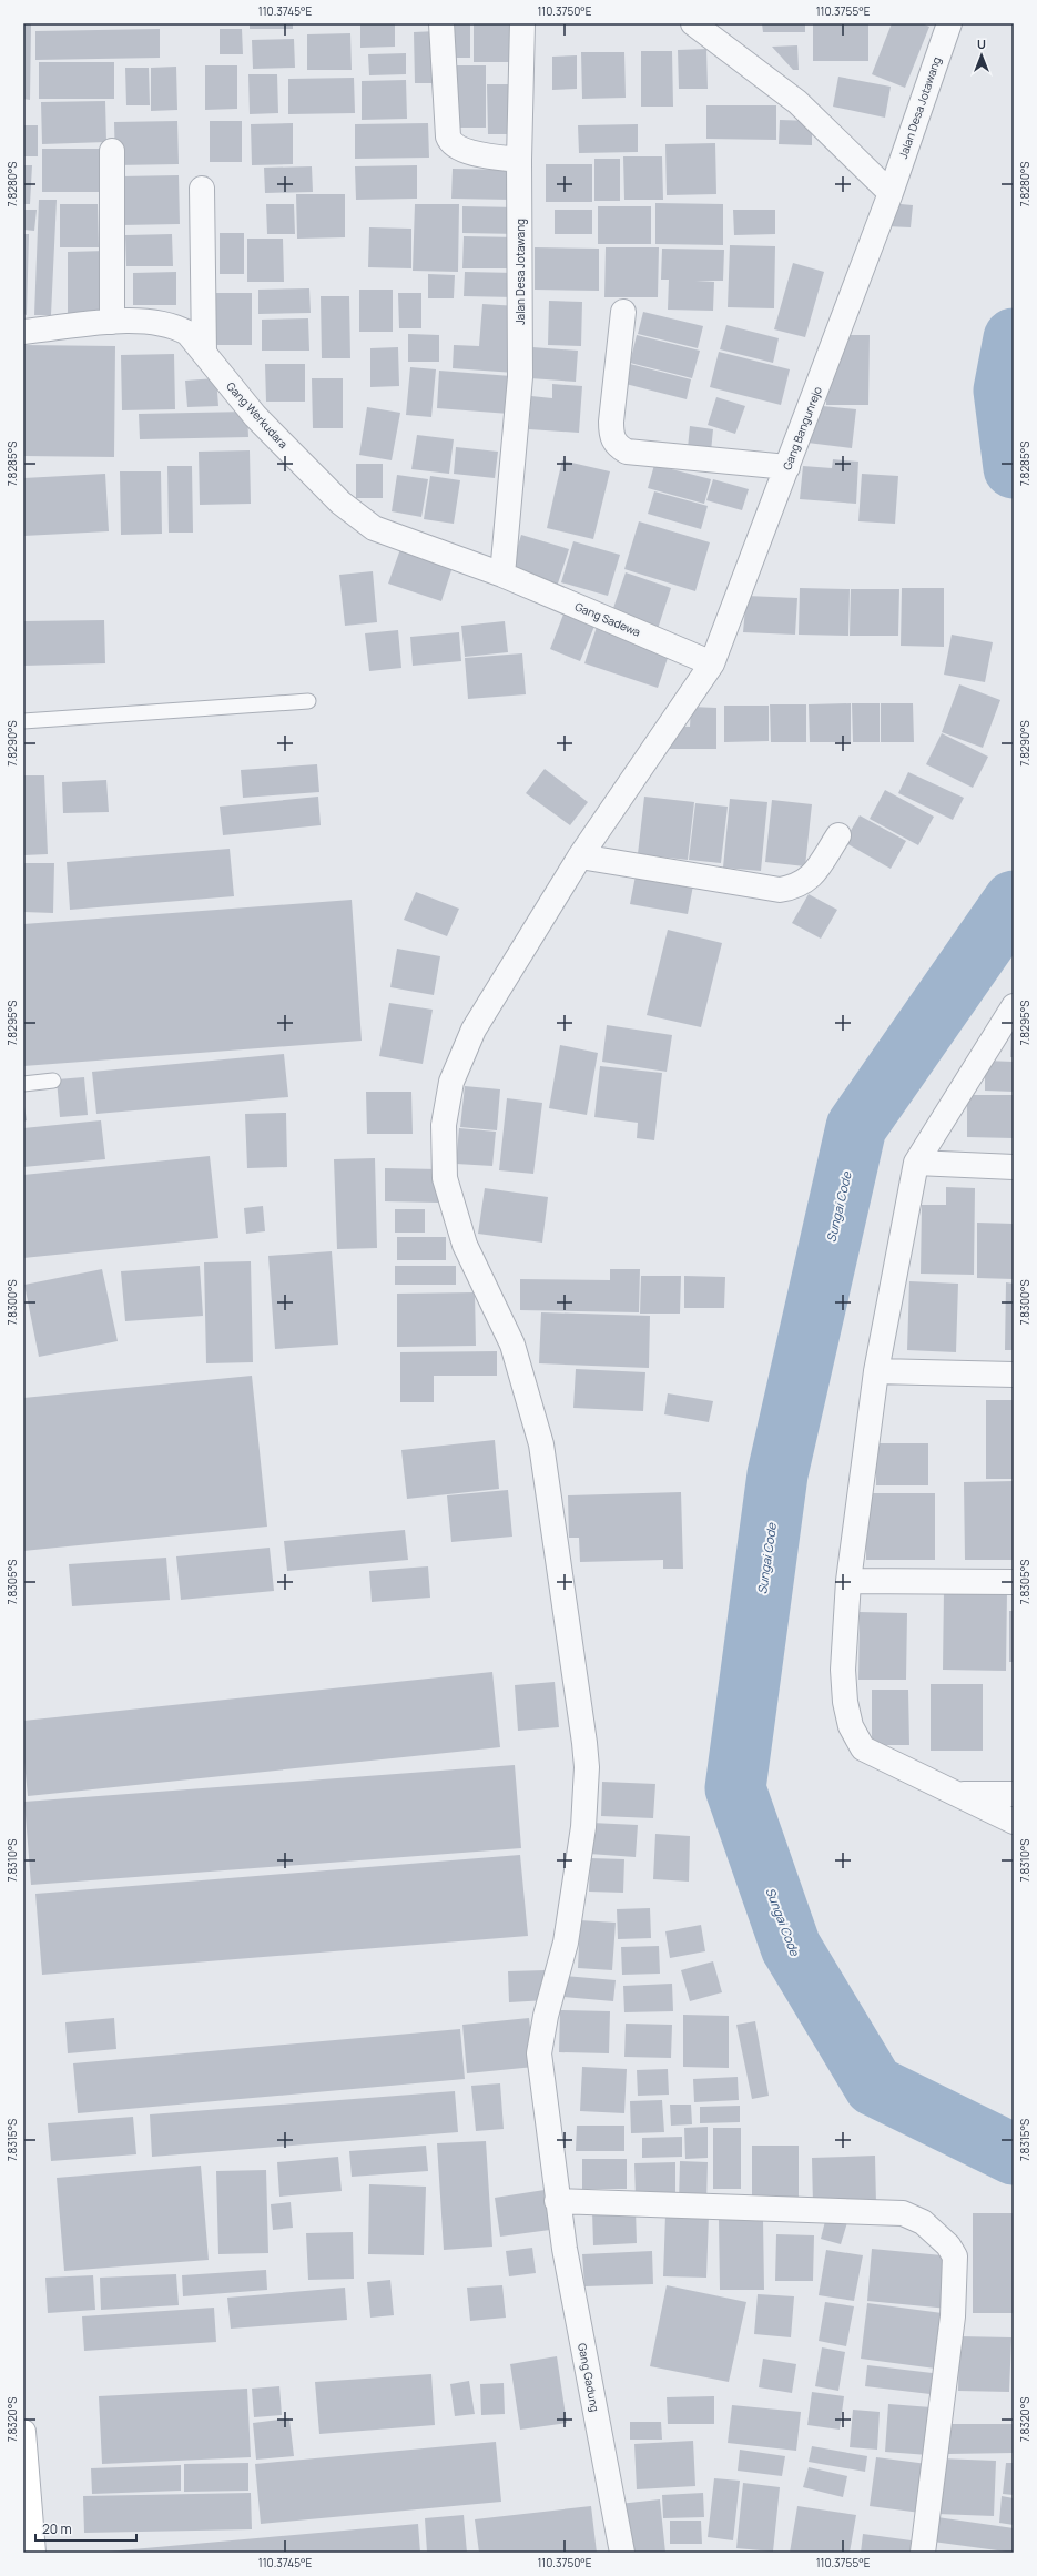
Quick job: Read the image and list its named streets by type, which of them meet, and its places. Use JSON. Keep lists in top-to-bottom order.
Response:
{
  "streets": {
    "street": [
      "Jalan Desa Jotawang",
      "Gang Werkudara",
      "Gang Bangunrejo",
      "Gang Sadewa",
      "Gang Gadung"
    ]
  },
  "crossings": [
    ["Jalan Desa Jotawang", "Gang Werkudara"],
    ["Jalan Desa Jotawang", "Gang Bangunrejo"],
    ["Jalan Desa Jotawang", "Gang Sadewa"],
    ["Gang Werkudara", "Gang Sadewa"],
    ["Gang Bangunrejo", "Gang Sadewa"],
    ["Gang Bangunrejo", "Gang Gadung"]
  ],
  "water": ["Sungai Code"],
  "scale_bar": "20 m",
  "north": "top",
  "coordinates": [
    "110.3745°E",
    "110.3750°E",
    "110.3755°E",
    "7.8280°S",
    "7.8285°S",
    "7.8290°S",
    "7.8295°S",
    "7.8300°S",
    "7.8305°S",
    "7.8310°S",
    "7.8315°S",
    "7.8320°S"
  ]
}
